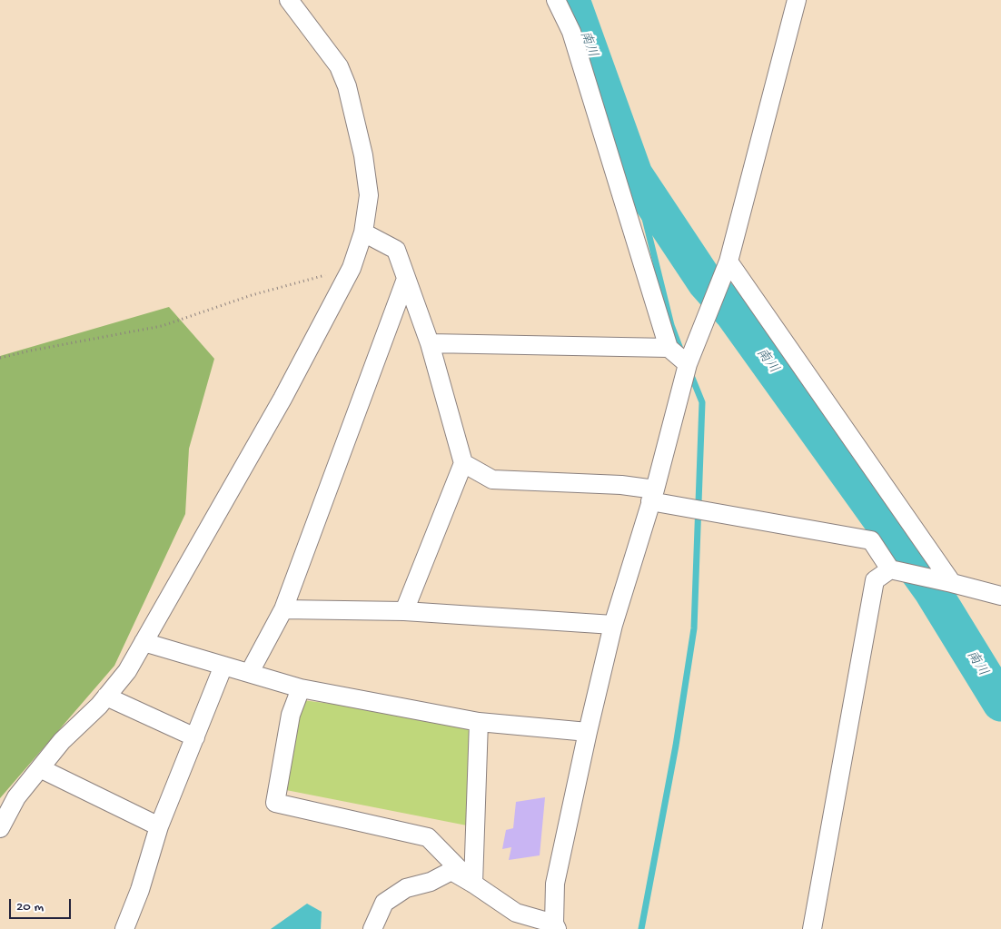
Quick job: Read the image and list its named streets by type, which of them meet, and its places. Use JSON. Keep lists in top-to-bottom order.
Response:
{
  "water": ["南川"],
  "scale_bar": "20 m"
}
